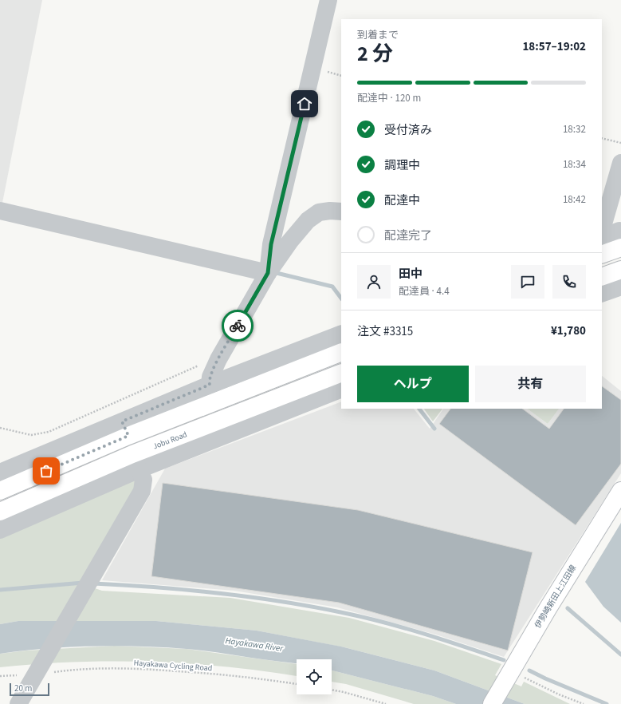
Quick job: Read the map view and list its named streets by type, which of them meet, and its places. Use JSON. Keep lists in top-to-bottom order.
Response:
{
  "streets": {
    "main road": ["Jobu Road", "伊勢崎新田上江田線"],
    "path": ["Hayakawa Cycling Road"]
  },
  "water": ["Hayakawa River"],
  "scale_bar": "20 m",
  "page": {
    "heading": ["2 分", "到着まで", "18:57–19:02"],
    "panel": [
      "田中",
      "配達員 · 4.4",
      "注文 #3315",
      "¥1,780"
    ],
    "bar": "配達中 · 120 m",
    "list": [
      ["受付済み", "18:32"],
      ["調理中", "18:34"],
      ["配達中", "18:42"],
      "配達完了"
    ],
    "buttons": ["ヘルプ", "共有"],
    "scale": "20 m"
  }
}
